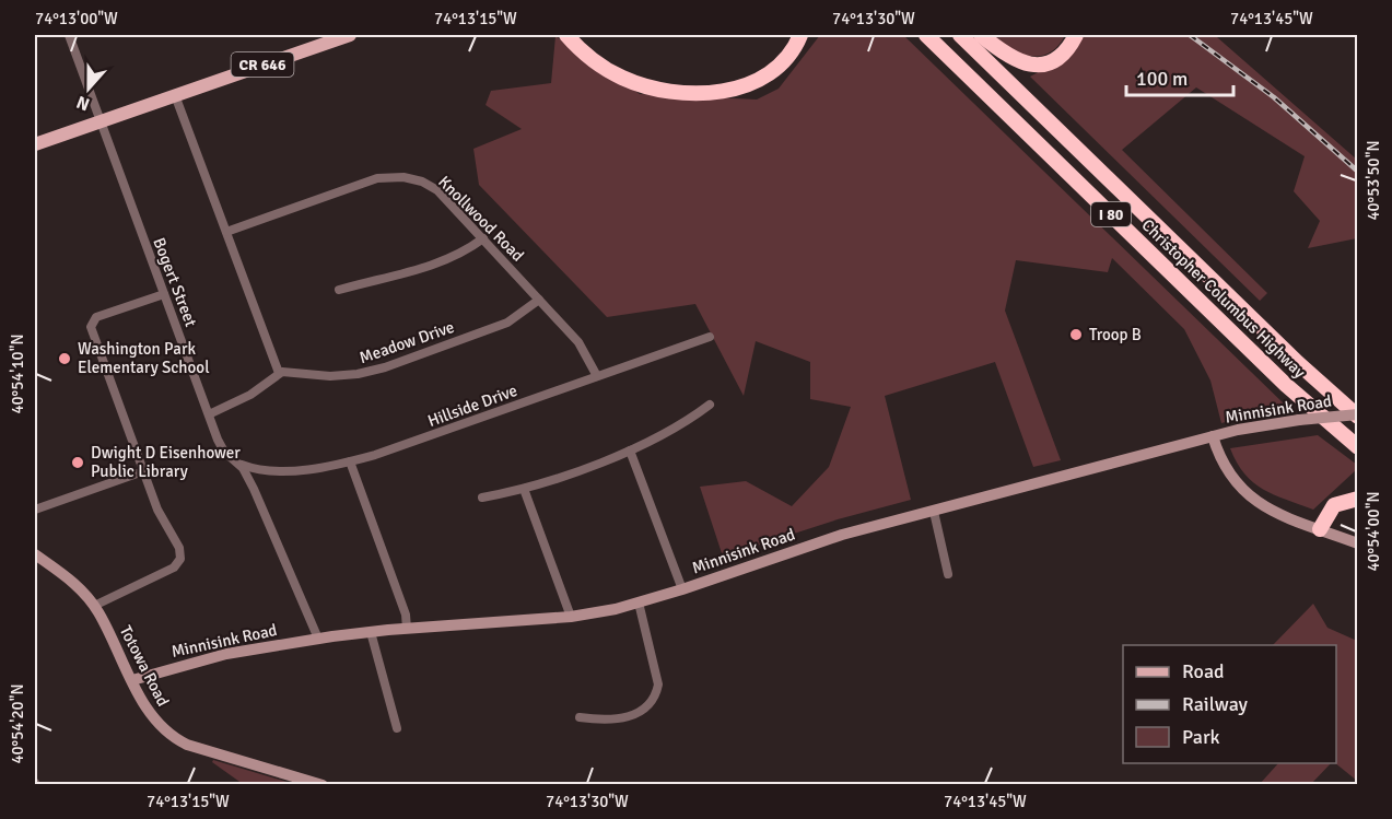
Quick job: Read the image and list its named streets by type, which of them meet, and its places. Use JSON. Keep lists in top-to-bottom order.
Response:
{
  "streets": {
    "highway": ["I 80", "Christopher Columbus Highway"],
    "main road": ["CR 646"],
    "street": [
      "Knollwood Road",
      "Bogert Street",
      "Meadow Drive",
      "Hillside Drive",
      "Minnisink Road",
      "Totowa Road"
    ]
  },
  "crossings": [
    ["CR 646", "Bogert Street"],
    ["Knollwood Road", "Meadow Drive"],
    ["Knollwood Road", "Hillside Drive"],
    ["Bogert Street", "Hillside Drive"],
    ["Bogert Street", "Minnisink Road"],
    ["Christopher Columbus Highway", "Minnisink Road"],
    ["Minnisink Road", "Totowa Road"]
  ],
  "places": ["Troop B", "Washington Park Elementary School", "Dwight D Eisenhower Public Library"],
  "legend": ["Road", "Railway", "Park"],
  "scale_bar": "100 m",
  "north": "bottom",
  "coordinates": [
    "74°13'00\"W",
    "74°13'15\"W",
    "74°13'30\"W",
    "74°13'45\"W",
    "40°53'50\"N",
    "40°54'10\"N",
    "40°54'00\"N",
    "40°54'20\"N"
  ]
}
